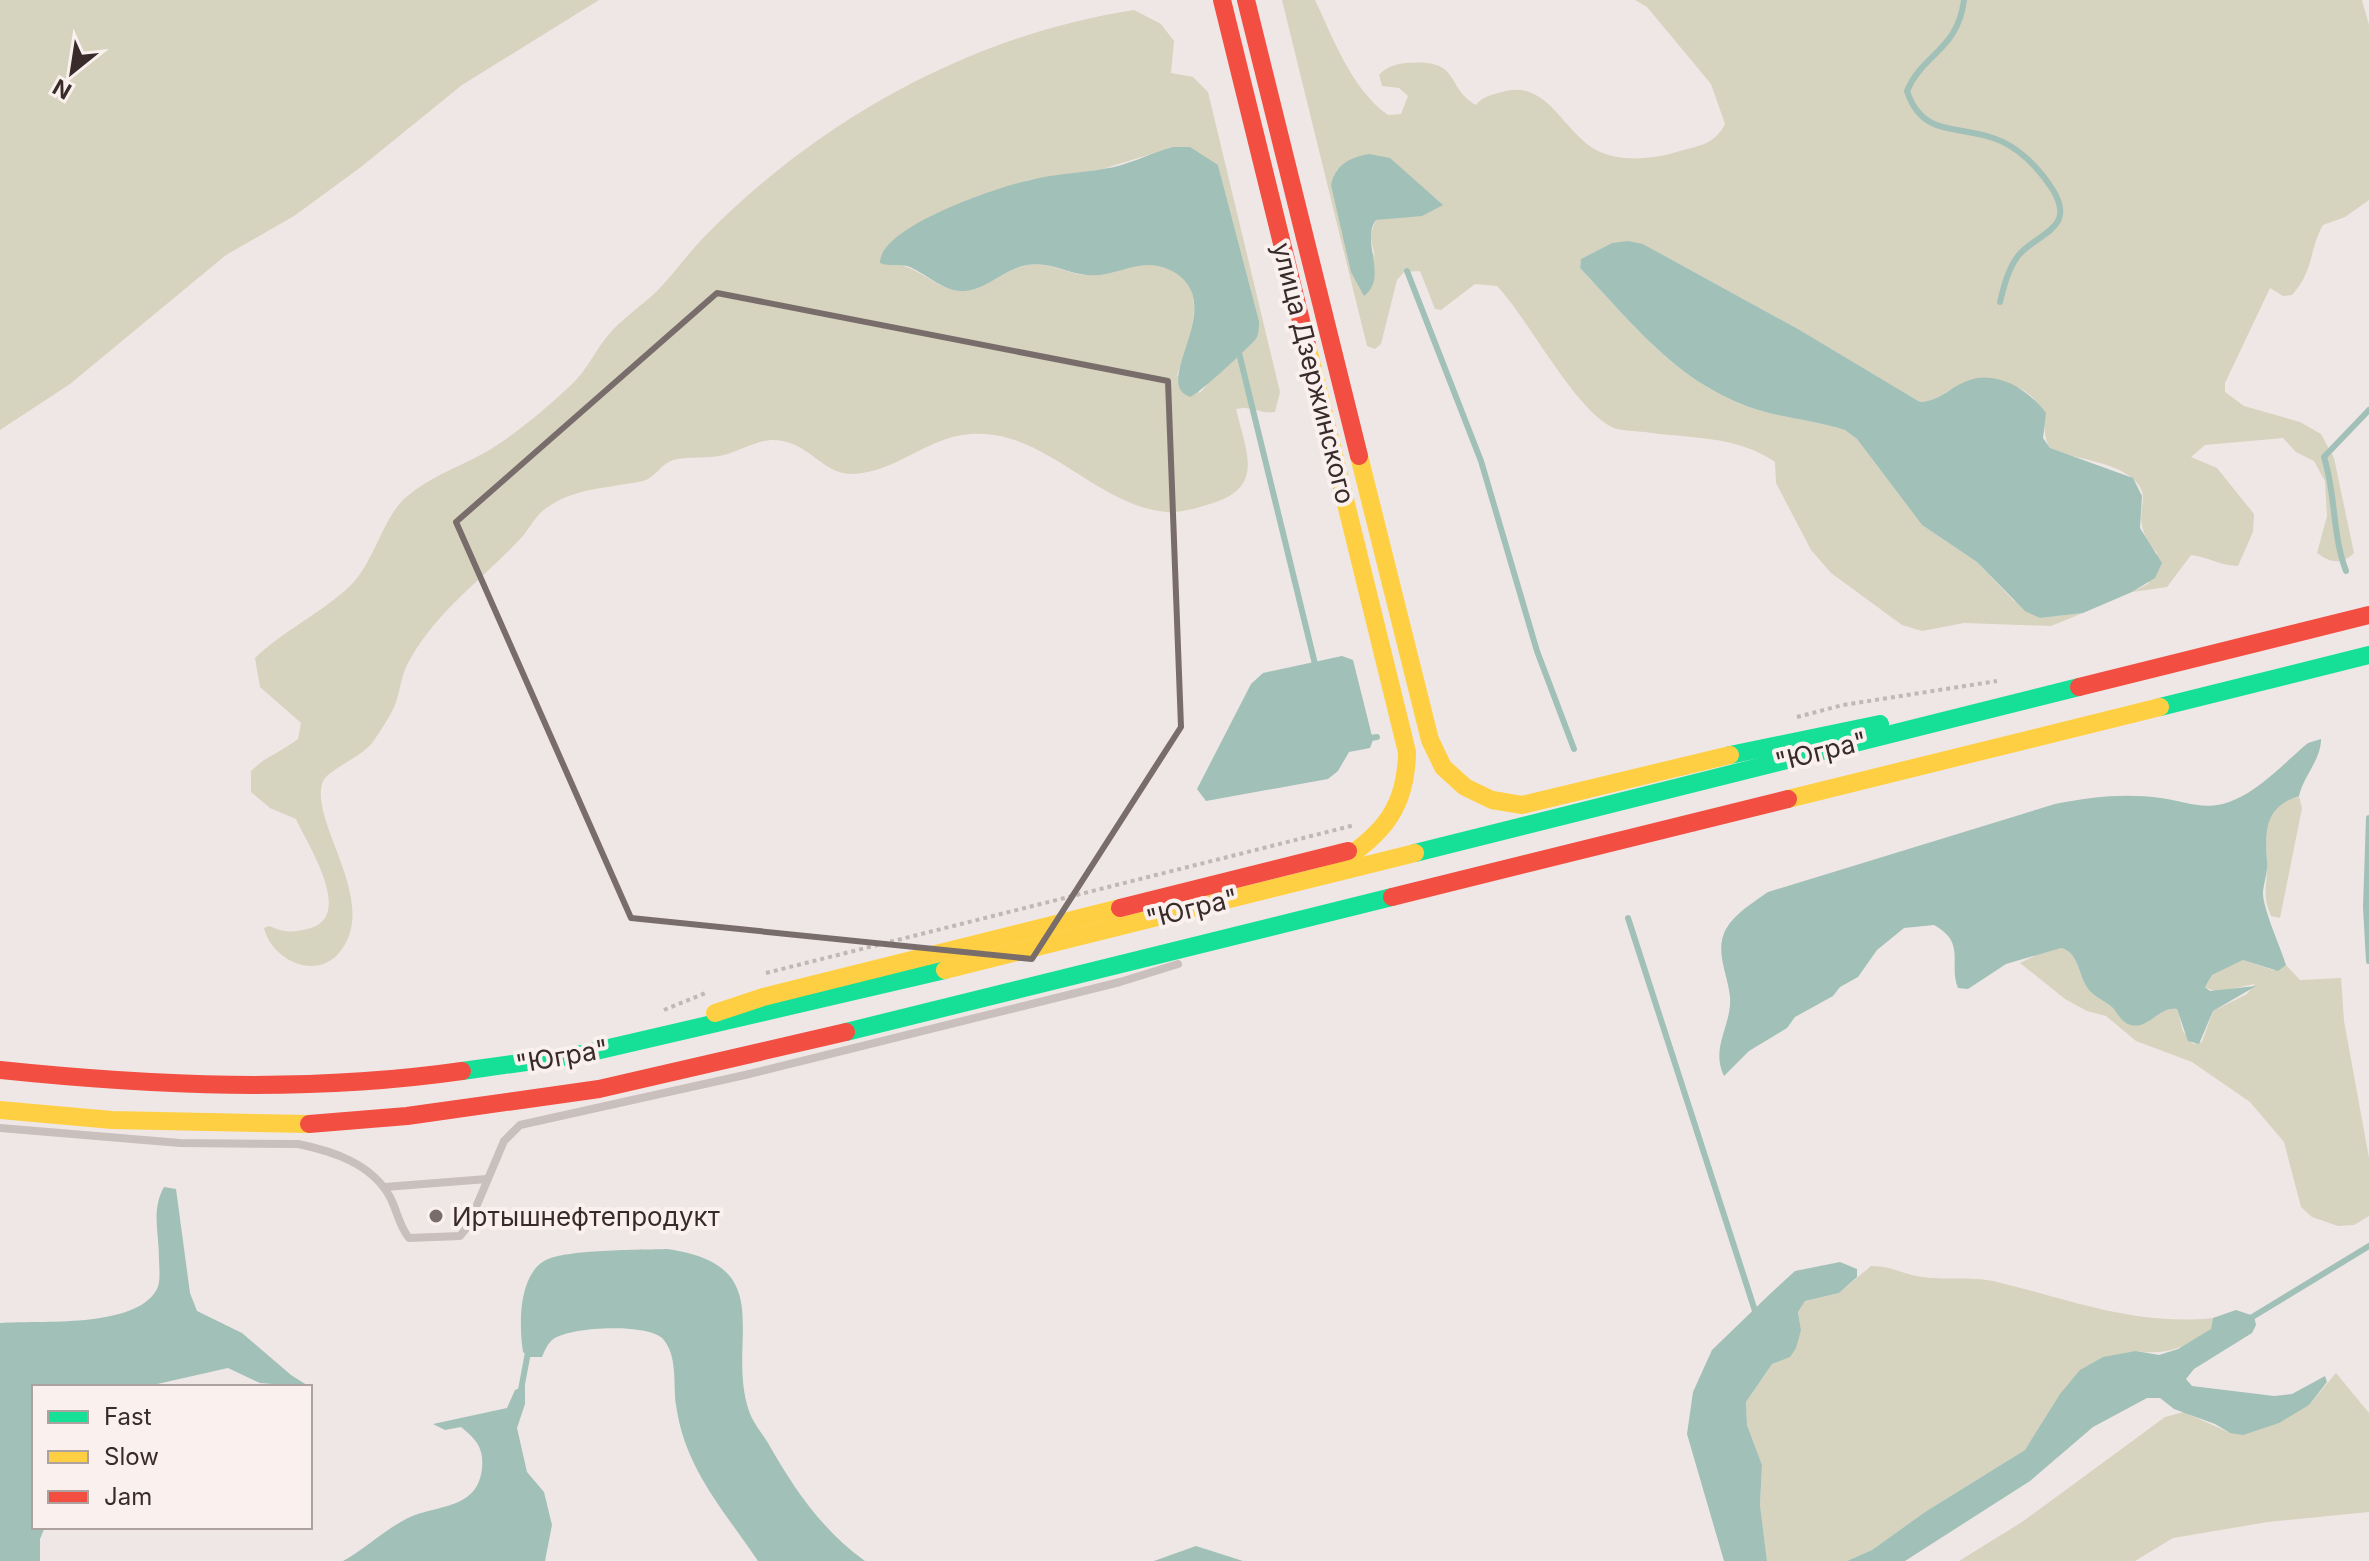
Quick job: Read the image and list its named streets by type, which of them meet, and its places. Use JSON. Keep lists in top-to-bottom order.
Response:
{
  "streets": {
    "main road": ["улица Дзержинского", "\"Югра\""]
  },
  "crossings": [
    ["улица Дзержинского", "\"Югра\""]
  ],
  "places": ["Иртышнефтепродукт"],
  "legend": ["Fast", "Slow", "Jam"],
  "north": "bottom left"
}
